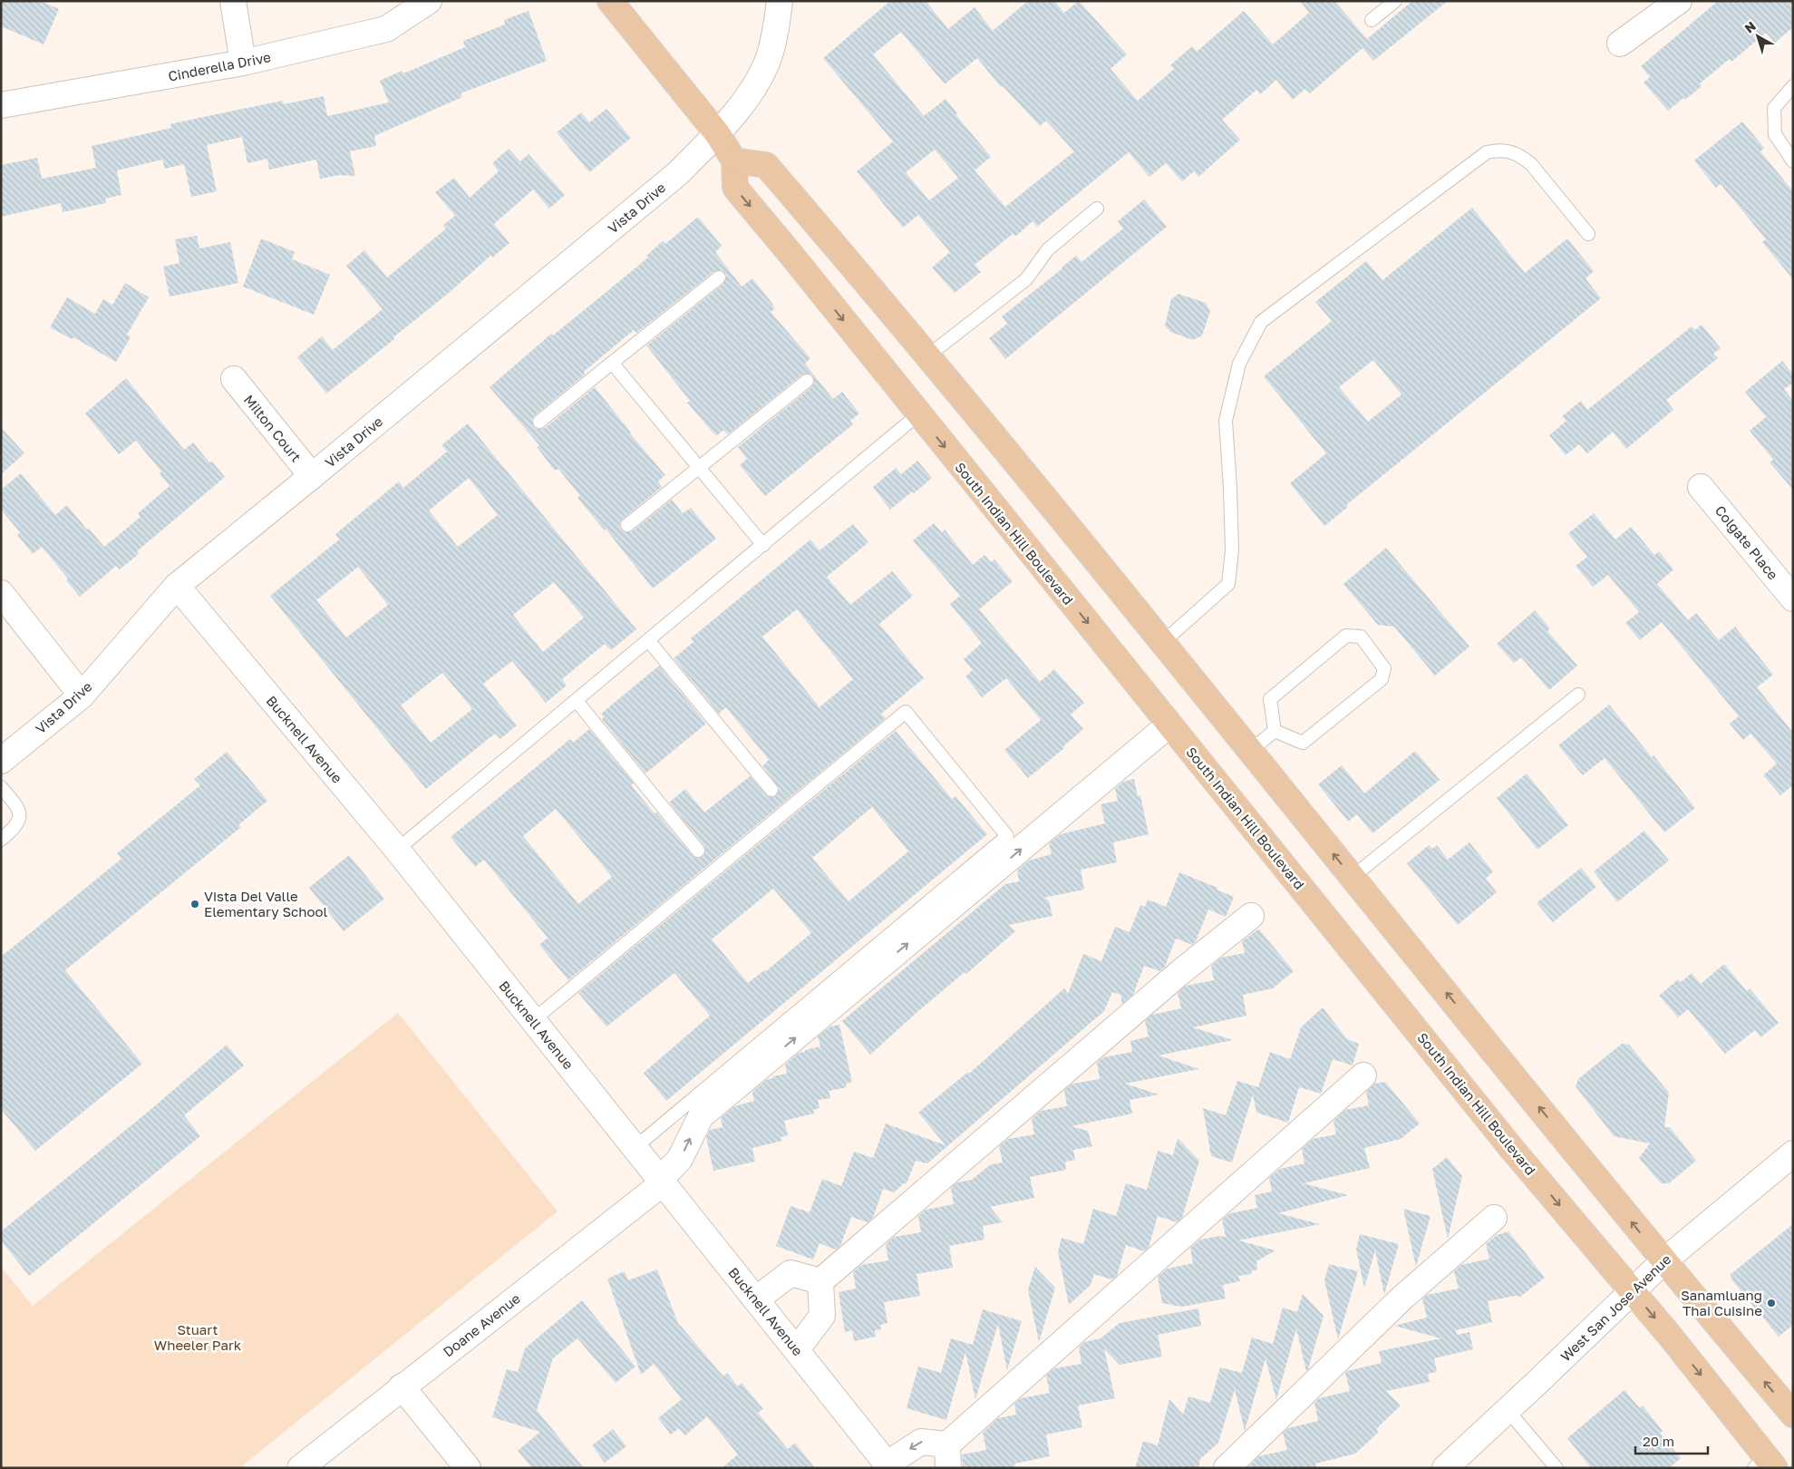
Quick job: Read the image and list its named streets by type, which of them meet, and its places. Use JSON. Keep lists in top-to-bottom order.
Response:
{
  "streets": {
    "main road": ["South Indian Hill Boulevard"],
    "street": [
      "Cinderella Drive",
      "Vista Drive",
      "Milton Court",
      "Colgate Place",
      "Bucknell Avenue",
      "West San Jose Avenue",
      "Doane Avenue"
    ]
  },
  "crossings": [
    ["Vista Drive", "Milton Court"],
    ["Vista Drive", "Bucknell Avenue"],
    ["South Indian Hill Boulevard", "West San Jose Avenue"],
    ["South Indian Hill Boulevard", "Doane Avenue"],
    ["Bucknell Avenue", "Doane Avenue"]
  ],
  "parks": ["Stuart Wheeler Park"],
  "places": ["Vista Del Valle Elementary School", "Sanamluang Thai Cuisine"],
  "scale_bar": "20 m",
  "north": "top left"
}
